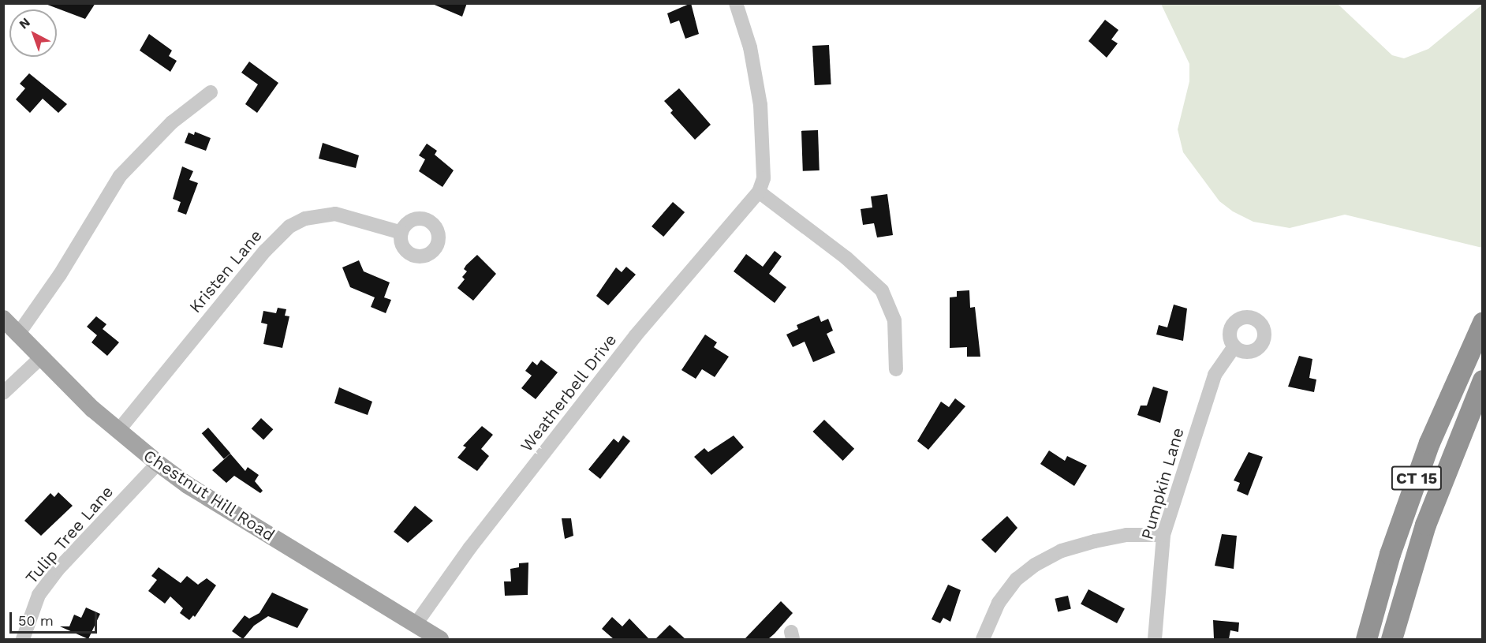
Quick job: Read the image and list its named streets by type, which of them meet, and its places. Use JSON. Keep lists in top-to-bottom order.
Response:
{
  "streets": {
    "highway": ["CT 15"],
    "main road": ["Chestnut Hill Road"],
    "street": [
      "Kristen Lane",
      "Weatherbell Drive",
      "Pumpkin Lane",
      "Tulip Tree Lane"
    ]
  },
  "crossings": [
    ["Kristen Lane", "Chestnut Hill Road"],
    ["Weatherbell Drive", "Chestnut Hill Road"],
    ["Chestnut Hill Road", "Tulip Tree Lane"]
  ],
  "scale_bar": "50 m",
  "north": "top left"
}
